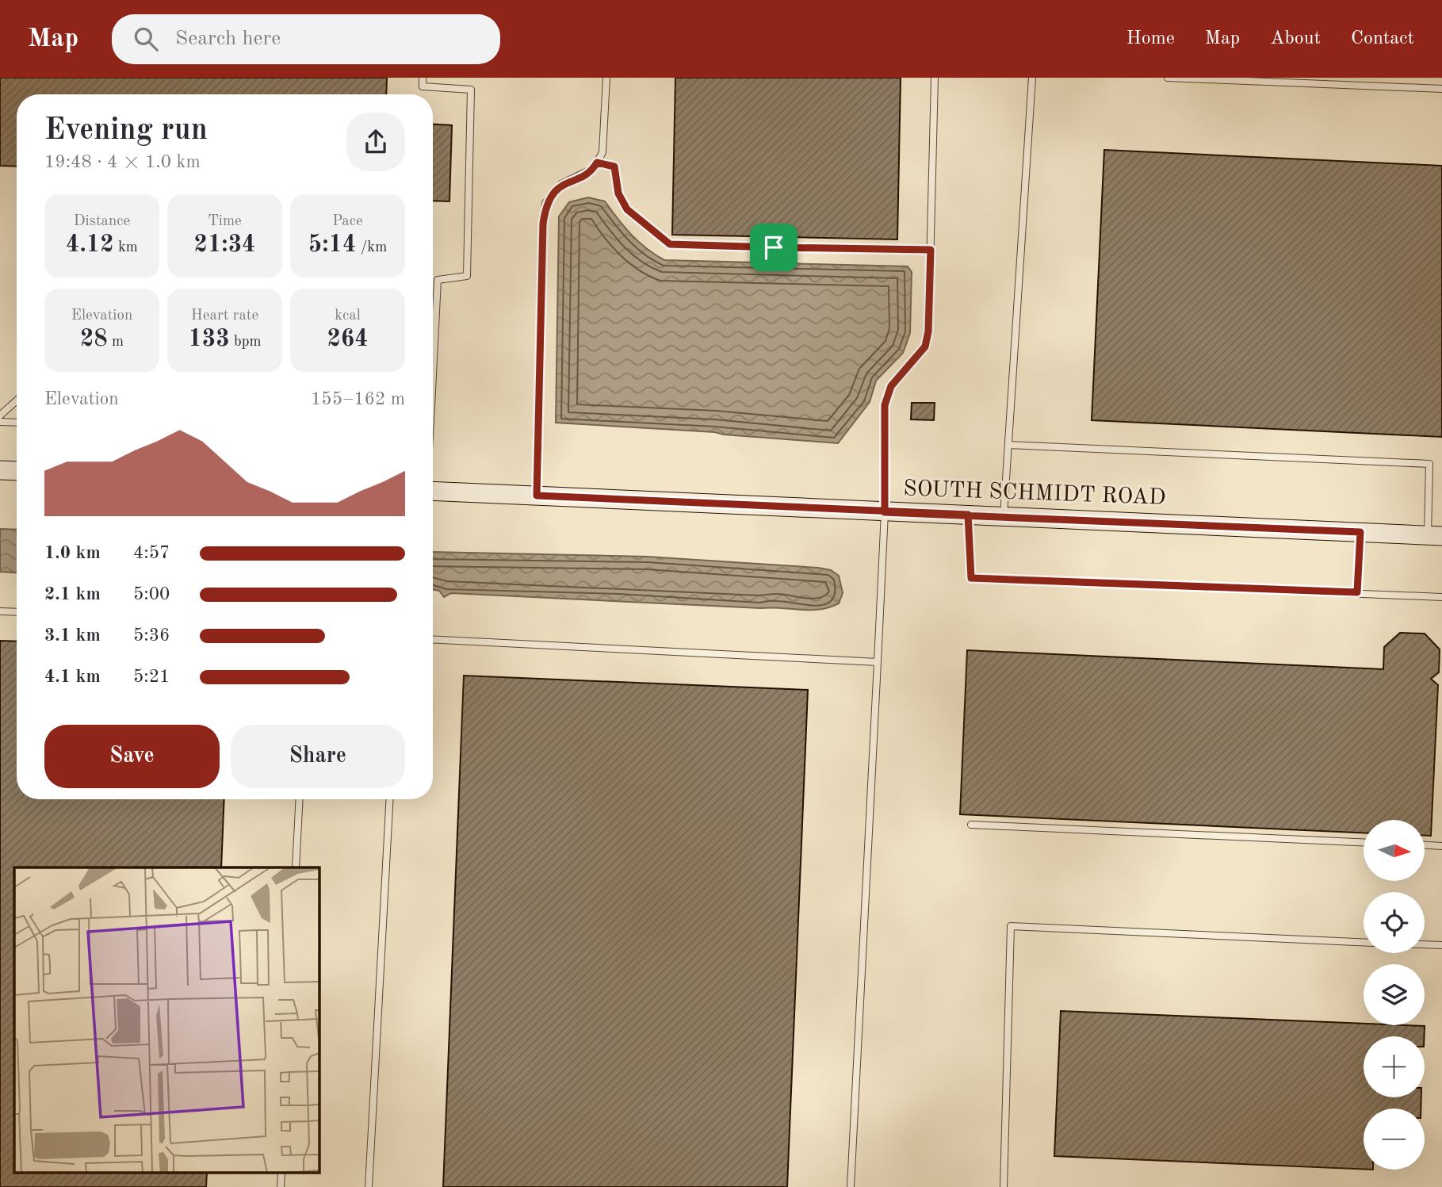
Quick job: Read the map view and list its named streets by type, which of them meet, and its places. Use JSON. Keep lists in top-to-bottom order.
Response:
{
  "streets": {
    "street": ["SOUTH SCHMIDT ROAD"]
  },
  "north": "right",
  "page": {
    "header": "Map",
    "search": "Search here",
    "nav": [
      "Home",
      "Map",
      "About",
      "Contact"
    ],
    "heading": ["Evening run", "19:48 · 4 × 1.0 km"],
    "stats": [
      ["Distance", "4.12 km"],
      ["Time", "21:34"],
      ["Pace", "5:14 /km"],
      ["Elevation", "28 m"],
      ["Heart rate", "133 bpm"],
      ["kcal", "264"]
    ],
    "chart": ["Elevation", "155–162 m"],
    "list": [
      {
        "name": "1.0 km",
        "note": "4:57"
      },
      {
        "name": "2.1 km",
        "note": "5:00"
      },
      {
        "name": "3.1 km",
        "note": "5:36"
      },
      {
        "name": "4.1 km",
        "note": "5:21"
      }
    ],
    "buttons": ["Save", "Share"],
    "map_buttons": ["+", "−"]
  }
}
